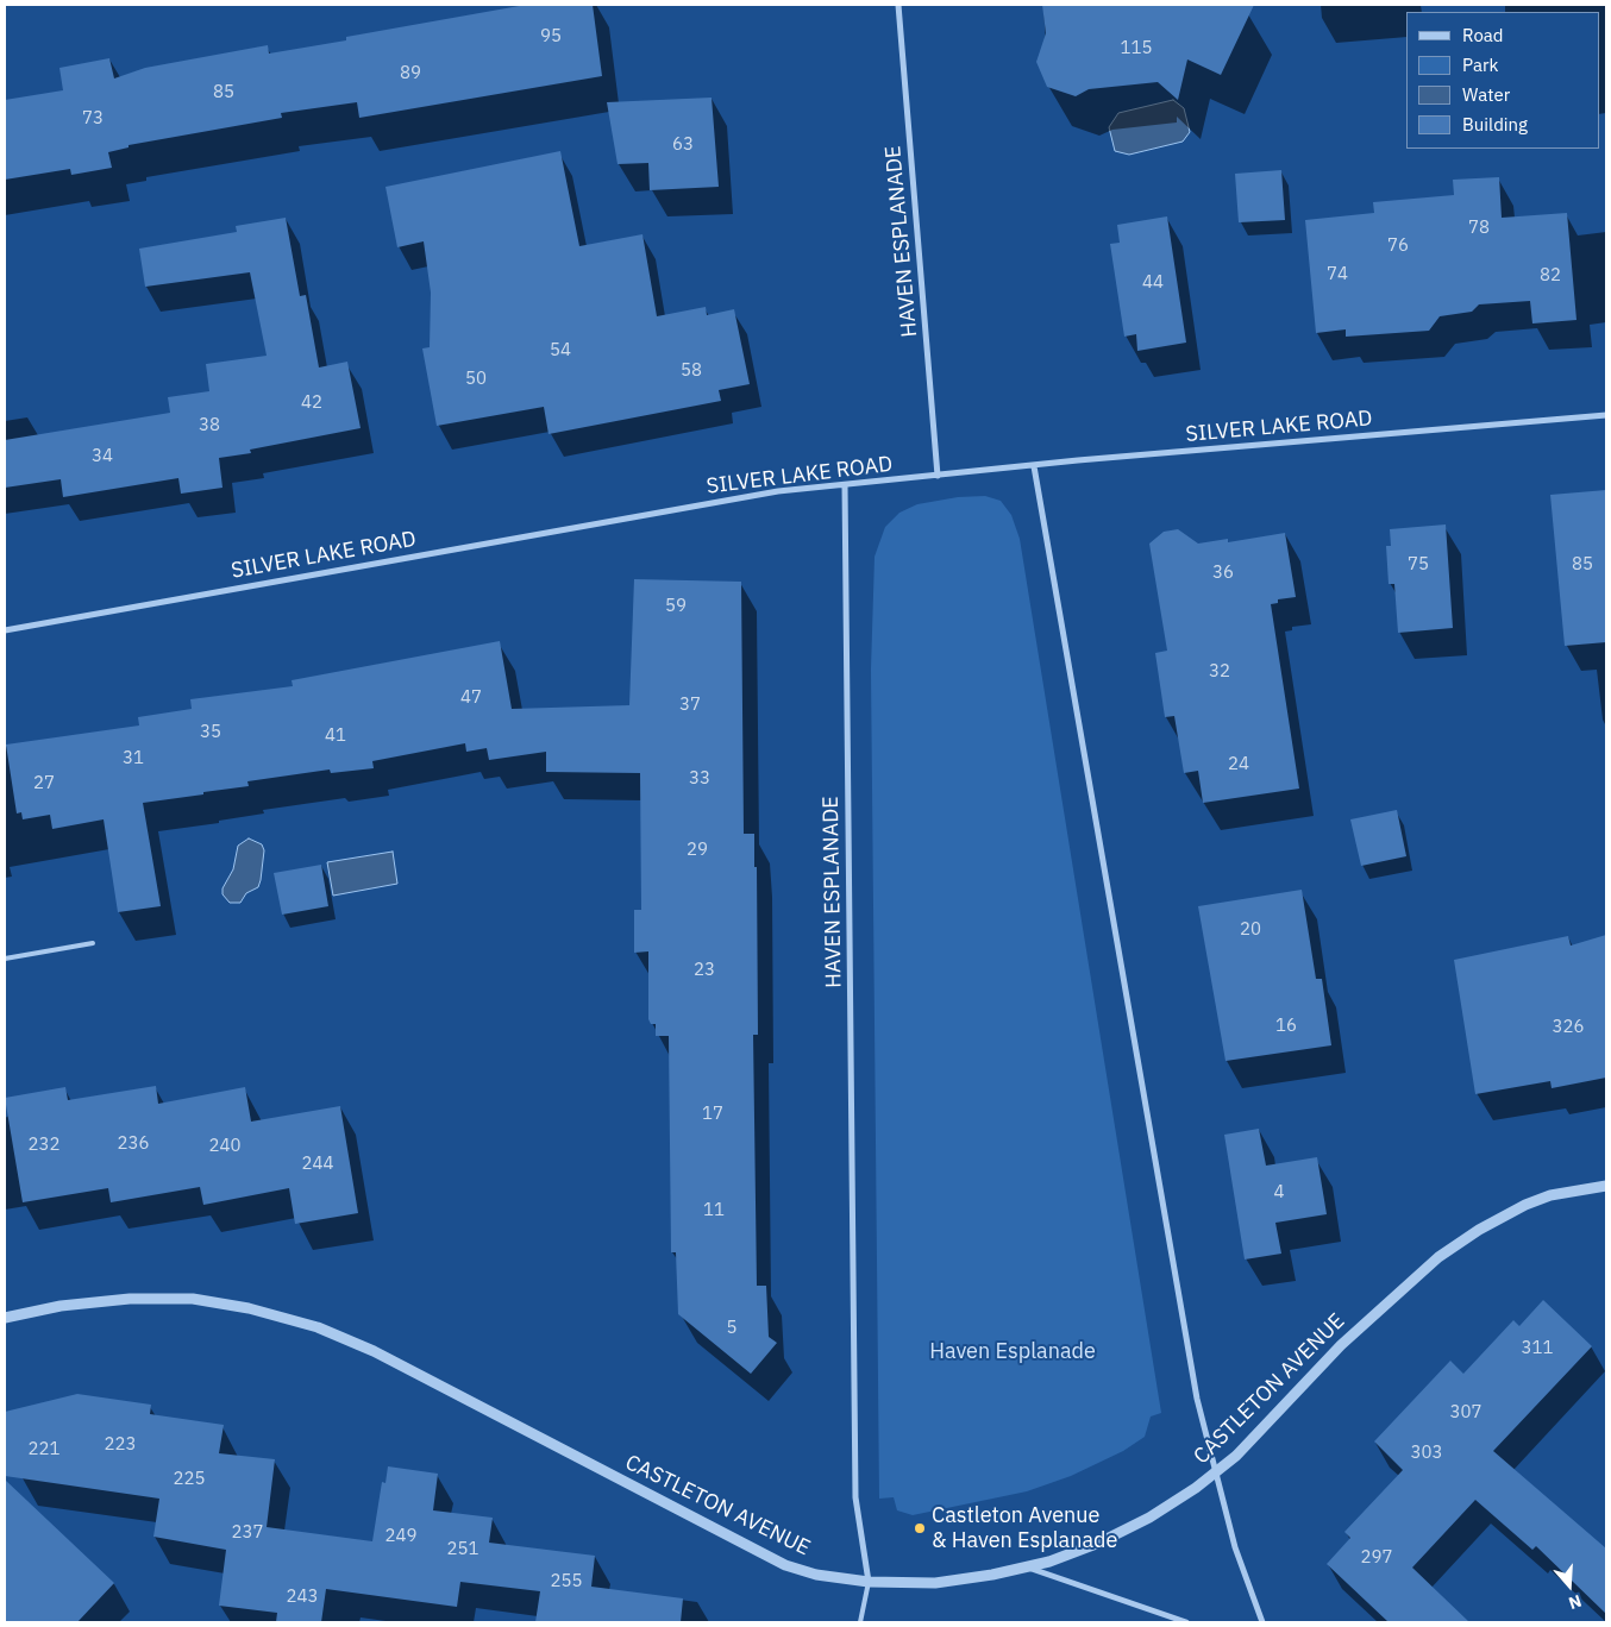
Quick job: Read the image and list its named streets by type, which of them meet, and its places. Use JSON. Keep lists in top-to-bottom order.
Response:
{
  "streets": {
    "street": ["HAVEN ESPLANADE", "SILVER LAKE ROAD", "CASTLETON AVENUE"]
  },
  "crossings": [
    ["HAVEN ESPLANADE", "SILVER LAKE ROAD"],
    ["HAVEN ESPLANADE", "CASTLETON AVENUE"]
  ],
  "parks": ["Haven Esplanade"],
  "places": ["Castleton Avenue & Haven Esplanade"],
  "house_numbers": [
    "95",
    "115",
    "89",
    "85",
    "73",
    "63",
    "78",
    "76",
    "74",
    "82",
    "44",
    "54",
    "58",
    "50",
    "42",
    "38",
    "34",
    "75",
    "85",
    "36",
    "59",
    "32",
    "47",
    "37",
    "35",
    "41",
    "31",
    "24",
    "33",
    "27",
    "29",
    "20",
    "23",
    "16",
    "326",
    "17",
    "236",
    "232",
    "240",
    "244",
    "4",
    "11",
    "5",
    "311",
    "307",
    "223",
    "221",
    "303",
    "225",
    "237",
    "249",
    "251",
    "297",
    "255",
    "243"
  ],
  "legend": [
    "Road",
    "Park",
    "Water",
    "Building"
  ],
  "north": "bottom"
}
